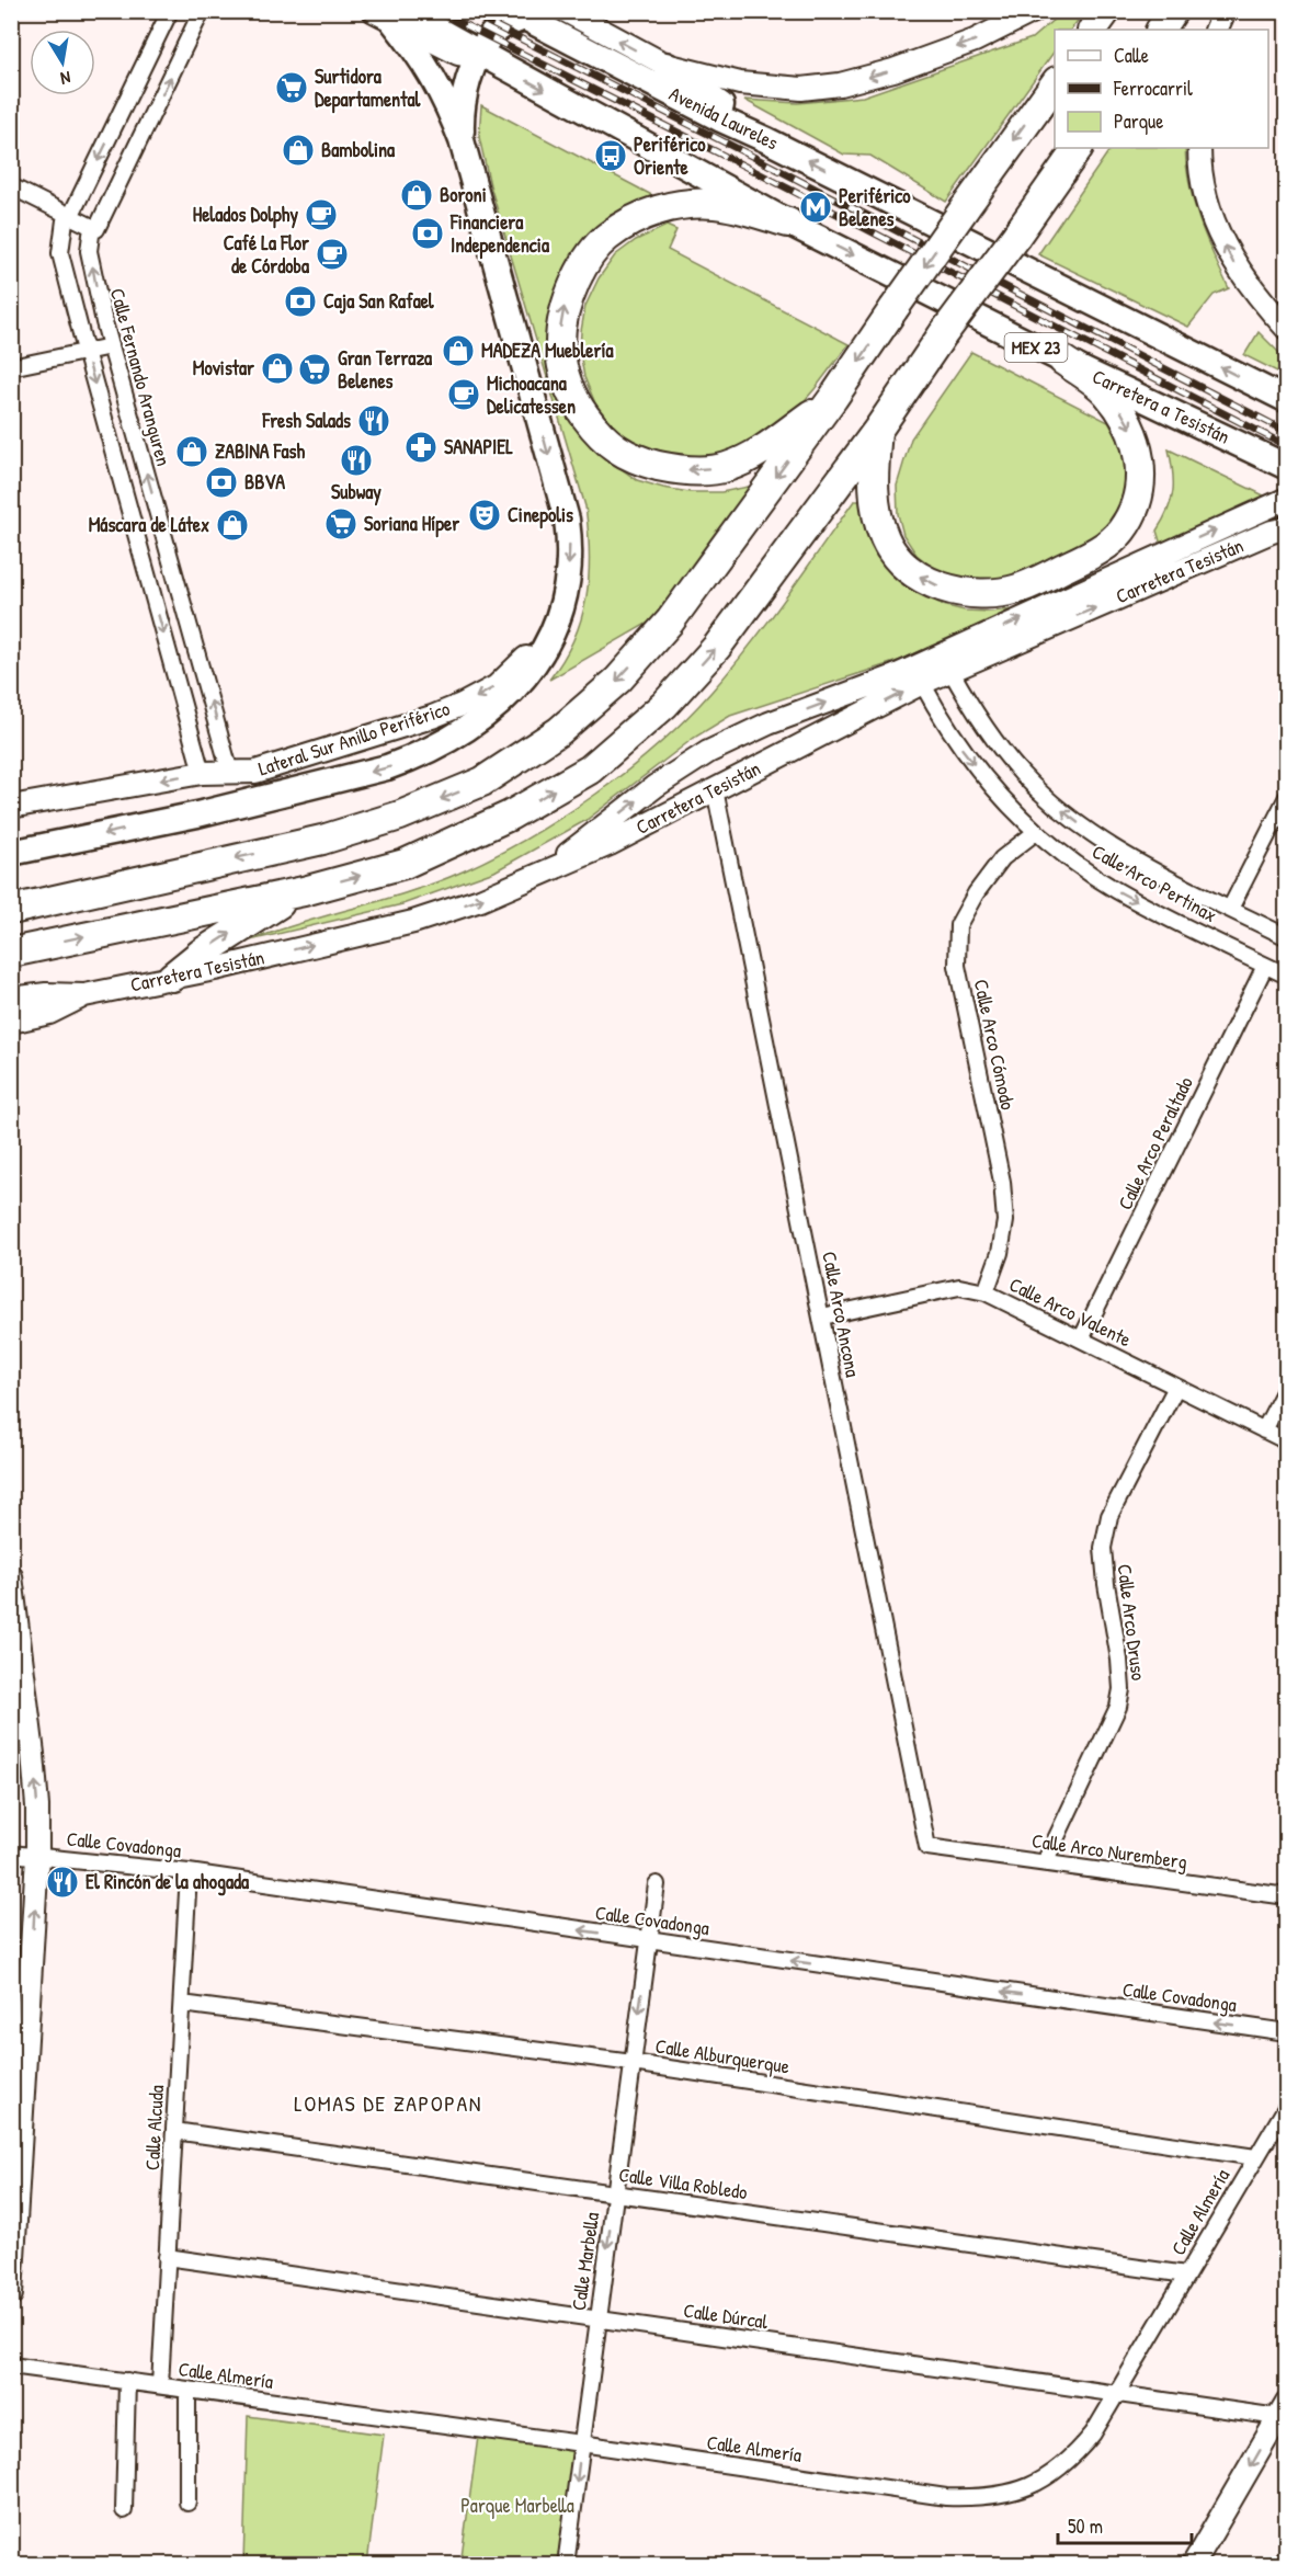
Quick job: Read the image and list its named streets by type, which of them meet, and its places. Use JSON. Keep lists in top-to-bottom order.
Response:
{
  "streets": {
    "main road": [
      "Avenida Laureles",
      "MEX 23",
      "Carretera a Tesistán",
      "Carretera Tesistán",
      "Lateral Sur Anillo Periférico"
    ],
    "street": [
      "Calle Fernando Aranguren",
      "Calle Arco Pertinax",
      "Calle Arco Cómodo",
      "Calle Arco Peraltado",
      "Calle Arco Valente",
      "Calle Arco Ancona",
      "Calle Arco Druso",
      "Calle Covadonga",
      "Calle Arco Nuremberg",
      "Calle Alburquerque",
      "Calle Alcuda",
      "Calle Villa Robledo",
      "Calle Almería",
      "Calle Marbella",
      "Calle Dúrcal"
    ]
  },
  "crossings": [
    ["MEX 23", "Carretera a Tesistán"],
    ["Calle Fernando Aranguren", "Lateral Sur Anillo Periférico"],
    ["Carretera Tesistán", "Calle Arco Pertinax"],
    ["Carretera Tesistán", "Calle Arco Ancona"],
    ["Calle Arco Pertinax", "Calle Arco Cómodo"],
    ["Calle Arco Pertinax", "Calle Arco Peraltado"],
    ["Calle Arco Cómodo", "Calle Arco Valente"],
    ["Calle Arco Peraltado", "Calle Arco Valente"],
    ["Calle Arco Valente", "Calle Arco Ancona"],
    ["Calle Arco Valente", "Calle Arco Druso"],
    ["Calle Arco Ancona", "Calle Arco Nuremberg"],
    ["Calle Arco Druso", "Calle Arco Nuremberg"],
    ["Calle Covadonga", "Calle Alcuda"],
    ["Calle Covadonga", "Calle Marbella"],
    ["Calle Alburquerque", "Calle Alcuda"],
    ["Calle Alburquerque", "Calle Almería"],
    ["Calle Alburquerque", "Calle Marbella"],
    ["Calle Alcuda", "Calle Villa Robledo"],
    ["Calle Alcuda", "Calle Almería"],
    ["Calle Alcuda", "Calle Dúrcal"],
    ["Calle Villa Robledo", "Calle Almería"],
    ["Calle Villa Robledo", "Calle Marbella"],
    ["Calle Almería", "Calle Marbella"],
    ["Calle Almería", "Calle Dúrcal"],
    ["Calle Marbella", "Calle Dúrcal"]
  ],
  "one_way": ["Carretera a Tesistán", "Calle Covadonga", "Calle Marbella"],
  "districts": ["LOMAS DE ZAPOPAN"],
  "parks": ["Parque Marbella"],
  "places": {
    "supermarket": ["Surtidora Departamental", "Gran Terraza Belenes", "Soriana Híper"],
    "shop": [
      "Bambolina",
      "Boroni",
      "MADEZA Mueblería",
      "Movistar",
      "ZABINA Fash",
      "Máscara de Látex"
    ],
    "bus stop": ["Periférico Oriente"],
    "metro station": ["Periférico Belenes"],
    "cafe": ["Helados Dolphy", "Café La Flor de Córdoba", "Michoacana Delicatessen"],
    "bank": ["Financiera Independencia", "Caja San Rafael", "BBVA"],
    "restaurant": ["Fresh Salads", "Subway", "El Rincón de la ahogada"],
    "pharmacy": ["SANAPIEL"],
    "theatre": ["Cinepolis"]
  },
  "legend": ["Calle", "Ferrocarril", "Parque"],
  "scale_bar": "50 m",
  "north": "bottom"
}
